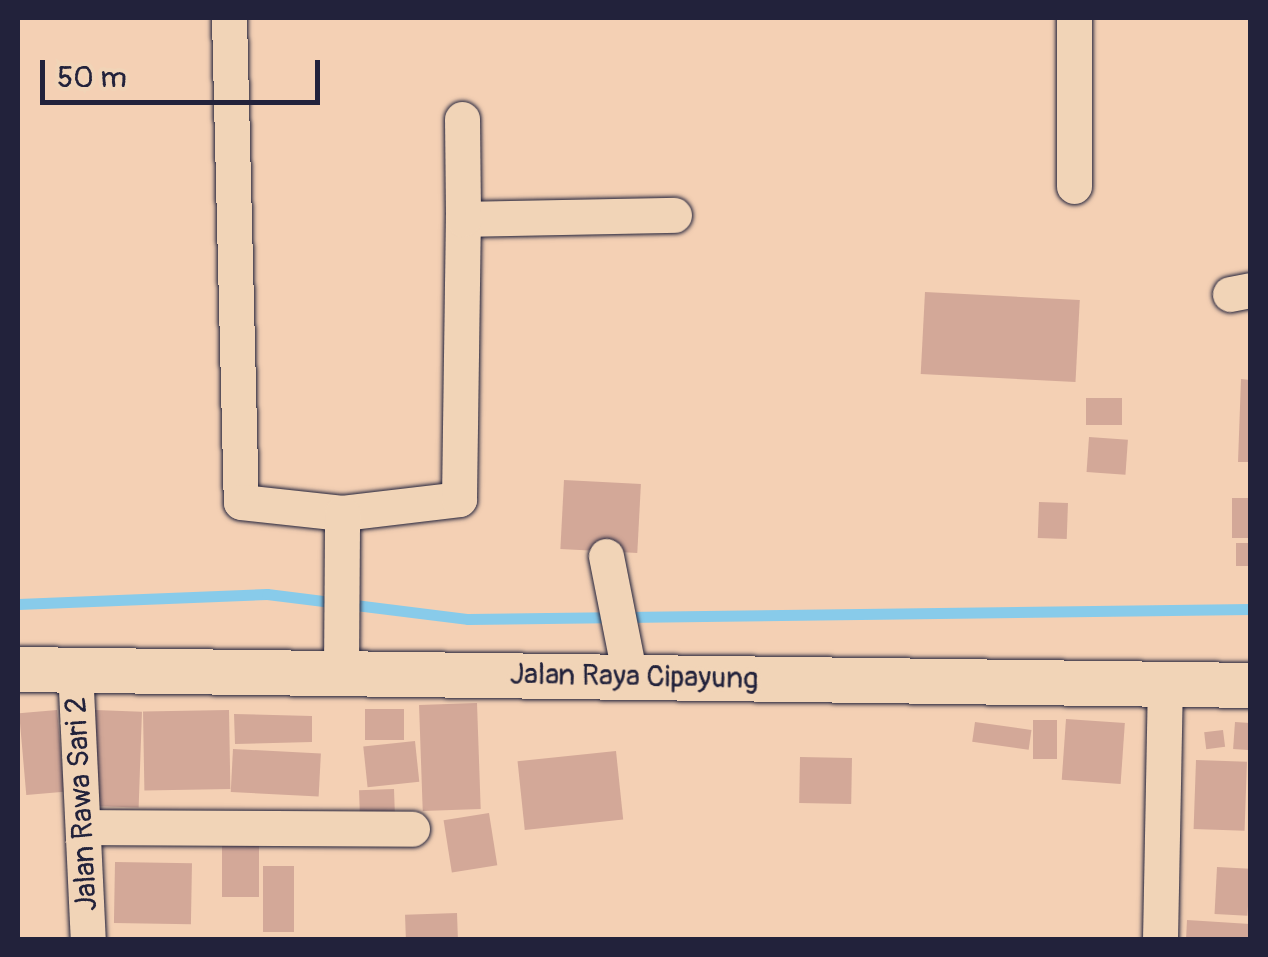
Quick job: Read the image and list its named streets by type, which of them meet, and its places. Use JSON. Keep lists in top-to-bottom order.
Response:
{
  "streets": {
    "main road": ["Jalan Raya Cipayung"],
    "street": ["Jalan Rawa Sari 2"]
  },
  "crossings": [
    ["Jalan Raya Cipayung", "Jalan Rawa Sari 2"]
  ],
  "scale_bar": "50 m"
}
